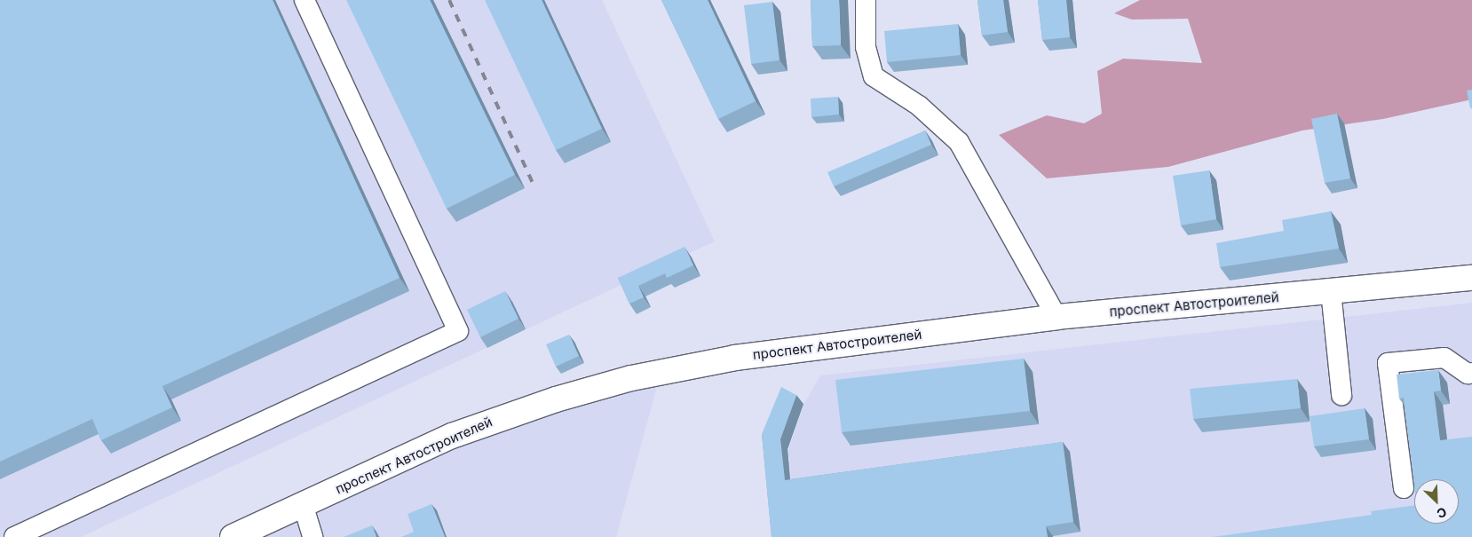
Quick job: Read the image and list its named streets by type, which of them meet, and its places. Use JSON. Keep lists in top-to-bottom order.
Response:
{
  "streets": {
    "main road": ["проспект Автостроителей"]
  },
  "north": "bottom right"
}
